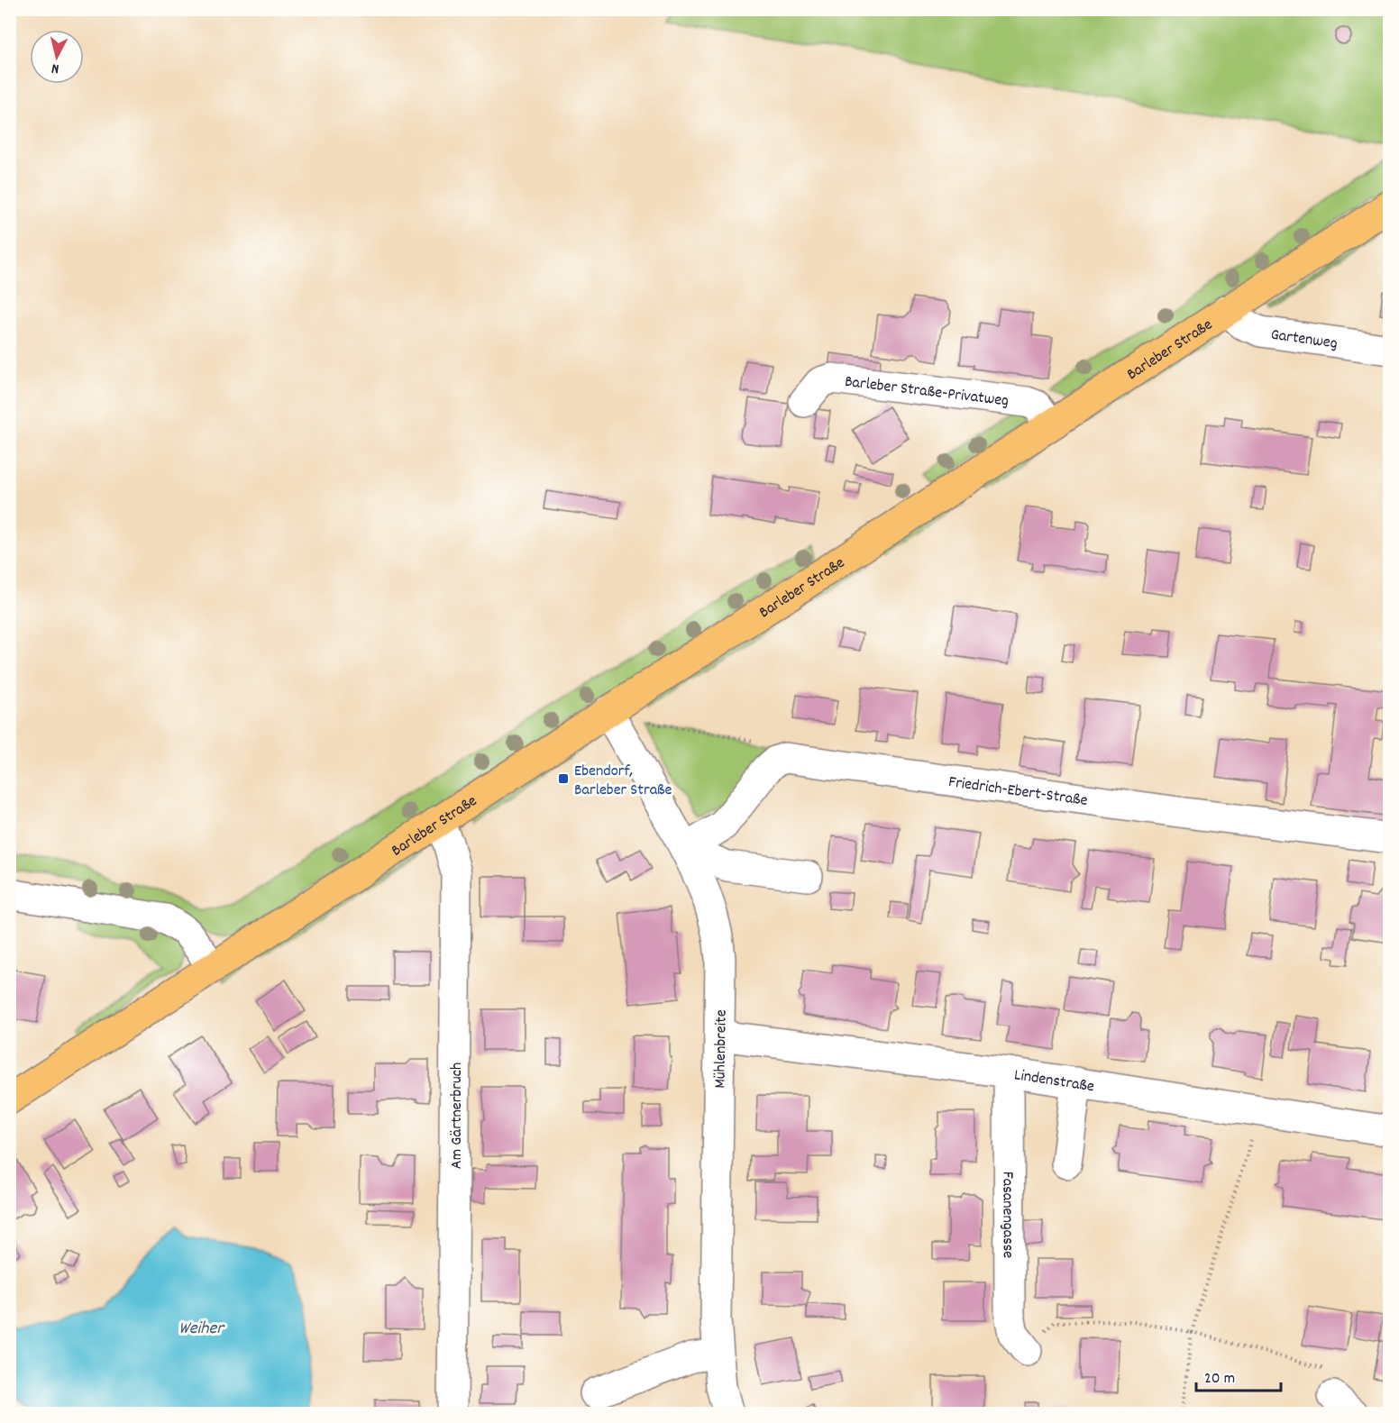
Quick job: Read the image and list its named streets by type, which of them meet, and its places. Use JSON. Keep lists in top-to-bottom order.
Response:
{
  "streets": {
    "main road": ["Barleber Straße"],
    "street": [
      "Gartenweg",
      "Barleber Straße-Privatweg",
      "Friedrich-Ebert-Straße",
      "Mühlenbreite",
      "Lindenstraße",
      "Am Gärtnerbruch",
      "Fasanengasse"
    ]
  },
  "crossings": [
    ["Gartenweg", "Barleber Straße"],
    ["Barleber Straße", "Barleber Straße-Privatweg"],
    ["Barleber Straße", "Mühlenbreite"],
    ["Barleber Straße", "Am Gärtnerbruch"],
    ["Friedrich-Ebert-Straße", "Mühlenbreite"],
    ["Mühlenbreite", "Lindenstraße"],
    ["Lindenstraße", "Fasanengasse"]
  ],
  "water": ["Weiher"],
  "places": {
    "transit": ["Ebendorf, Barleber Straße"]
  },
  "scale_bar": "20 m",
  "north": "bottom"
}
